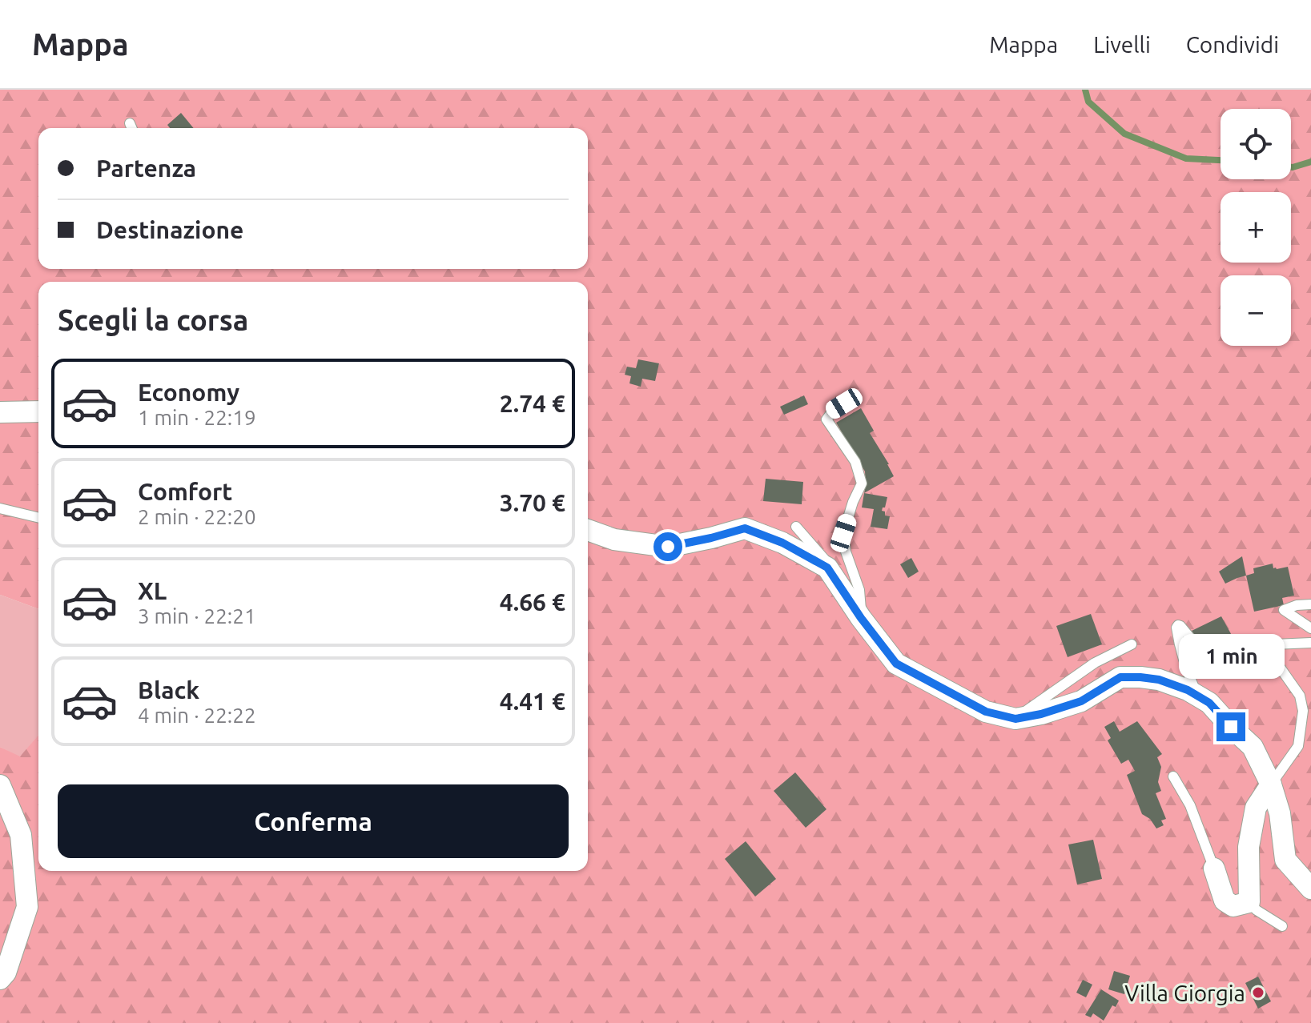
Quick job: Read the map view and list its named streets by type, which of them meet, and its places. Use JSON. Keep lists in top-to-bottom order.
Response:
{
  "places": ["Villa Giorgia"],
  "page": {
    "header": "Mappa",
    "nav": ["Mappa", "Livelli", "Condividi"],
    "map_buttons": ["+", "−"],
    "banner": ["Partenza", "Destinazione"],
    "heading": "Scegli la corsa",
    "list": [
      {
        "name": "Economy",
        "note": "1 min · 22:19",
        "value": "2.74 €"
      },
      {
        "name": "Comfort",
        "note": "2 min · 22:20",
        "value": "3.70 €"
      },
      {
        "name": "XL",
        "note": "3 min · 22:21",
        "value": "4.66 €"
      },
      {
        "name": "Black",
        "note": "4 min · 22:22",
        "value": "4.41 €"
      }
    ],
    "bubble": "1 min",
    "buttons": "Conferma"
  }
}
